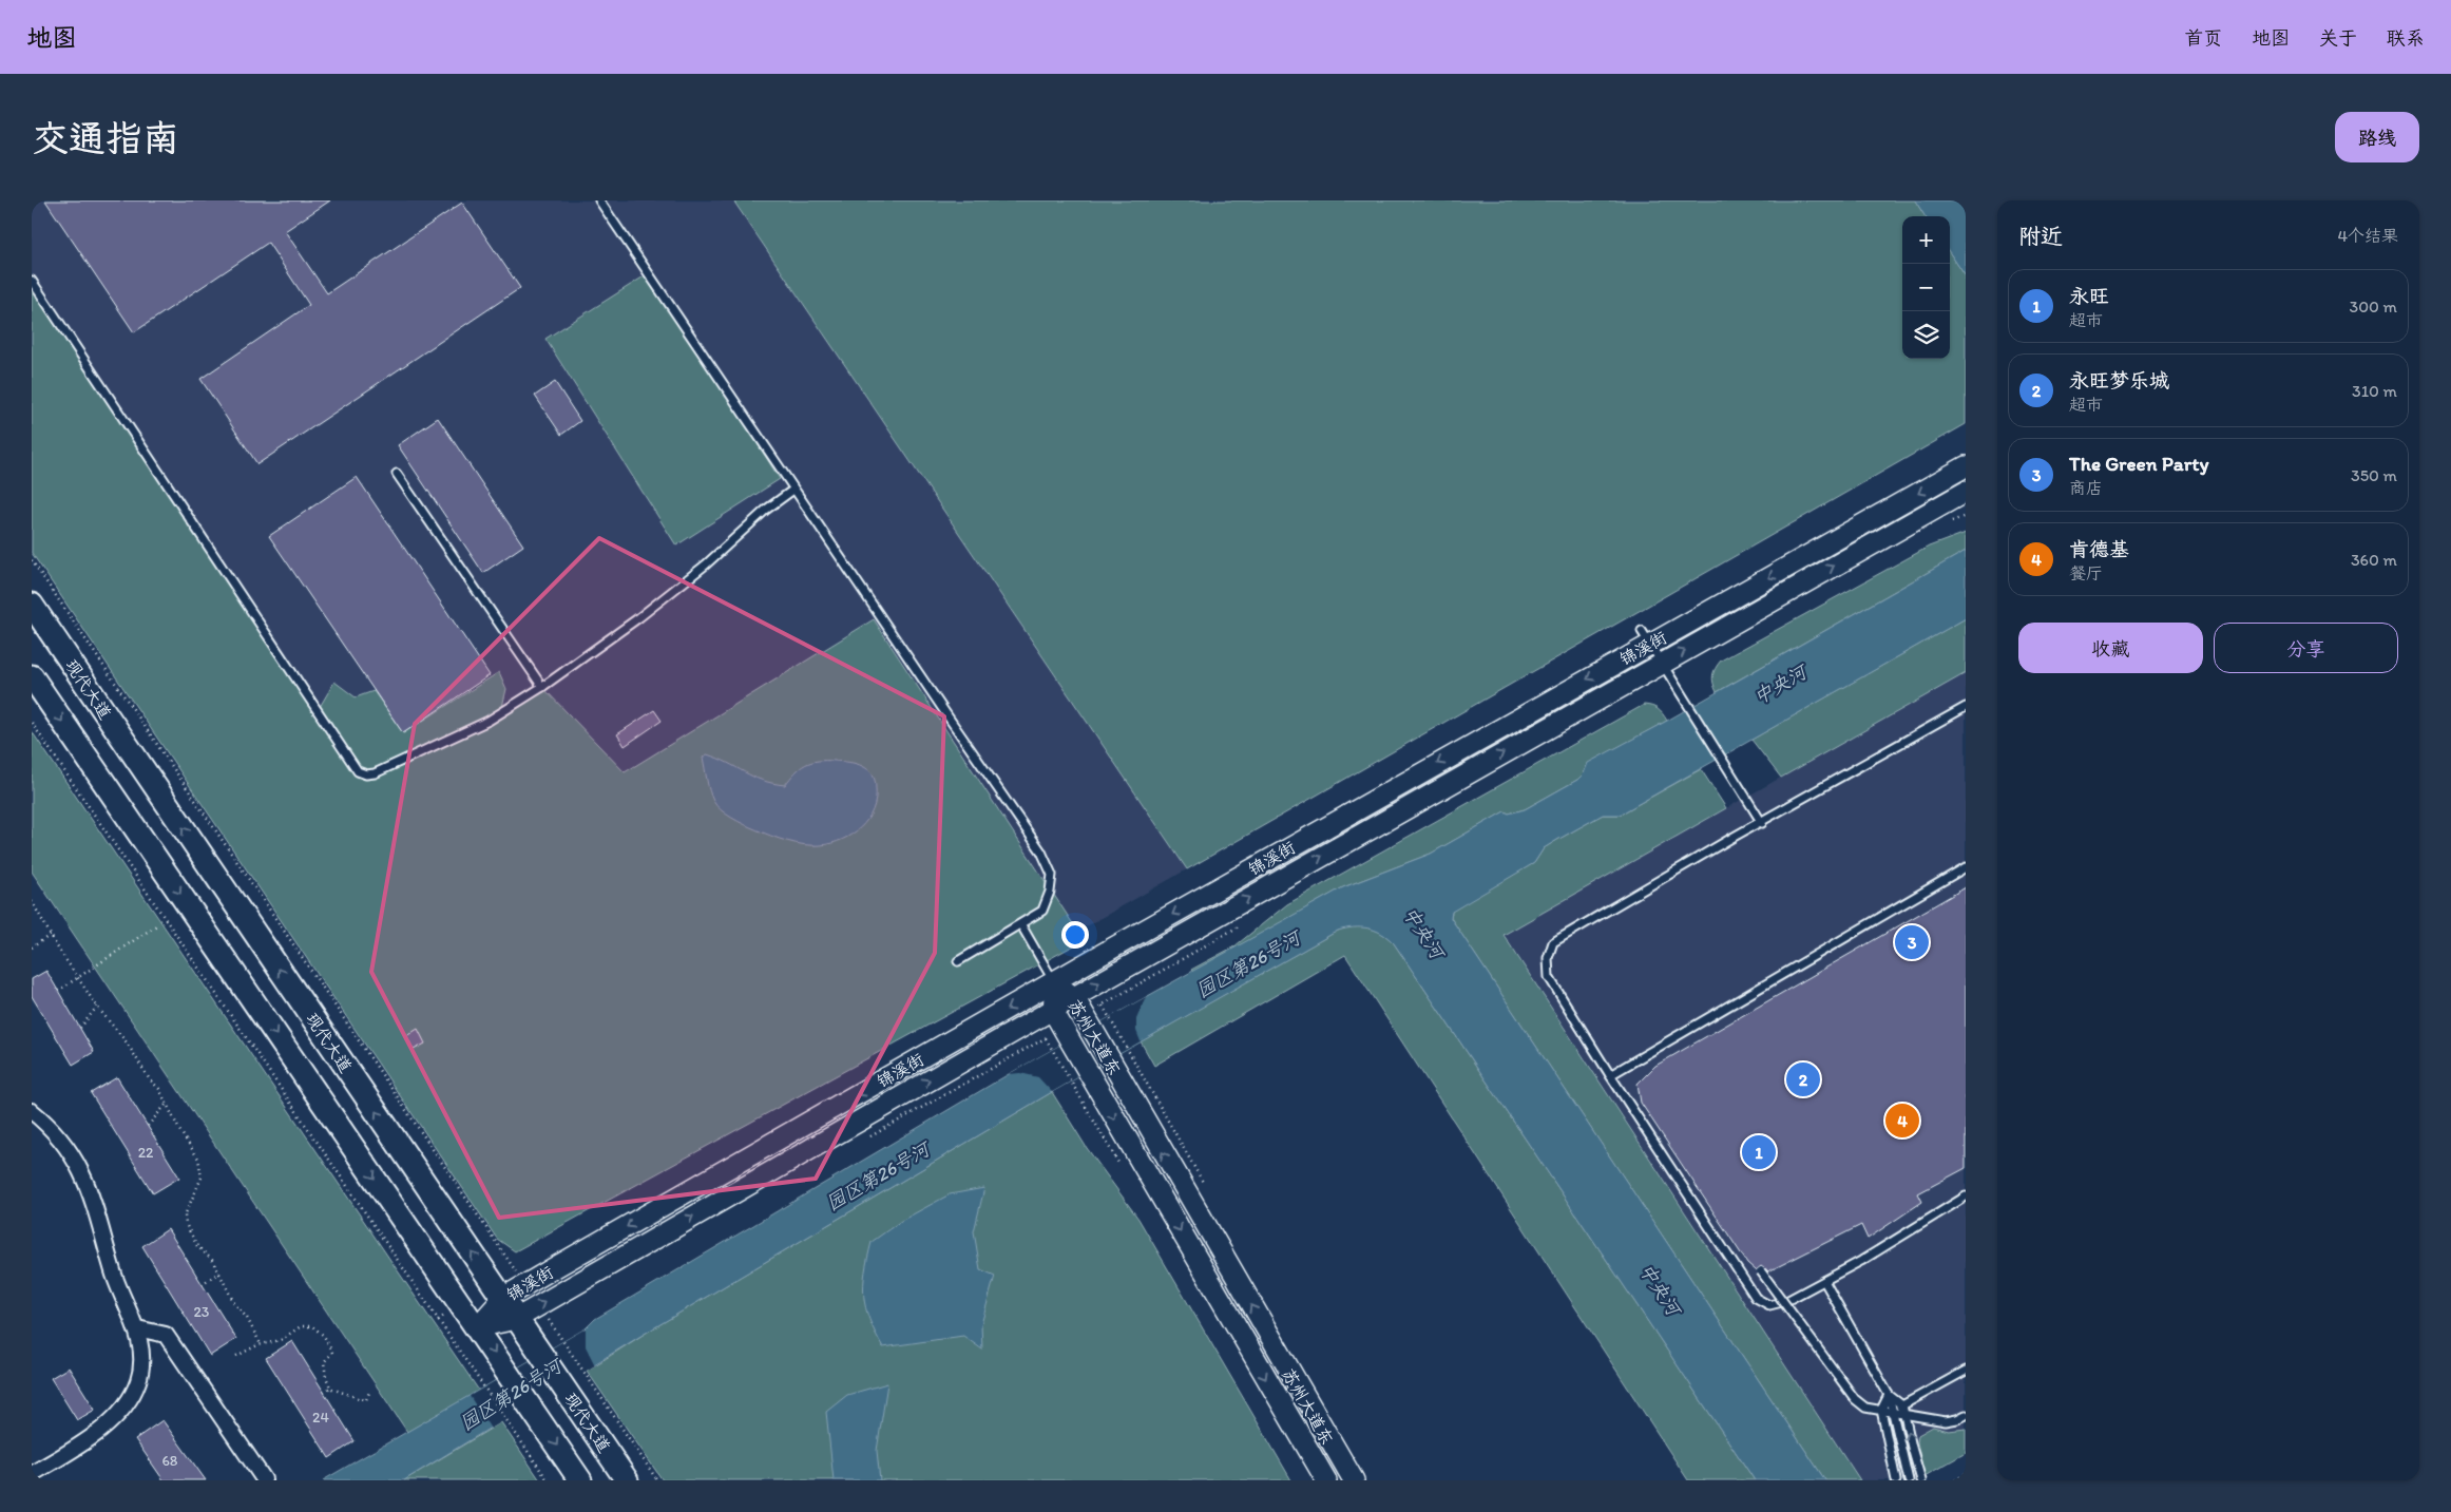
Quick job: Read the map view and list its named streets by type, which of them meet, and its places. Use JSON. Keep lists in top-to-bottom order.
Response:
{
  "streets": {
    "main road": ["锦溪街", "现代大道", "苏州大道东"]
  },
  "crossings": [
    ["锦溪街", "现代大道"],
    ["锦溪街", "苏州大道东"]
  ],
  "water": ["中央河", "园区第26号河"],
  "house_numbers": [
    "22",
    "23",
    "24",
    "68"
  ],
  "page": {
    "header": "地图",
    "nav": [
      "首页",
      "地图",
      "关于",
      "联系"
    ],
    "buttons": [
      "路线",
      ["收藏", "分享"]
    ],
    "title": "交通指南",
    "heading": ["附近", "4个结果"],
    "map_buttons": ["+", "−"],
    "list": [
      {
        "mark": "1",
        "name": "永旺",
        "note": "超市",
        "value": "300 m"
      },
      {
        "mark": "2",
        "name": "永旺梦乐城",
        "note": "超市",
        "value": "310 m"
      },
      {
        "mark": "3",
        "name": "The Green Party",
        "note": "商店",
        "value": "350 m"
      },
      {
        "mark": "4",
        "name": "肯德基",
        "note": "餐厅",
        "value": "360 m"
      }
    ],
    "pins": [
      "3",
      "2",
      "4",
      "1"
    ]
  }
}
